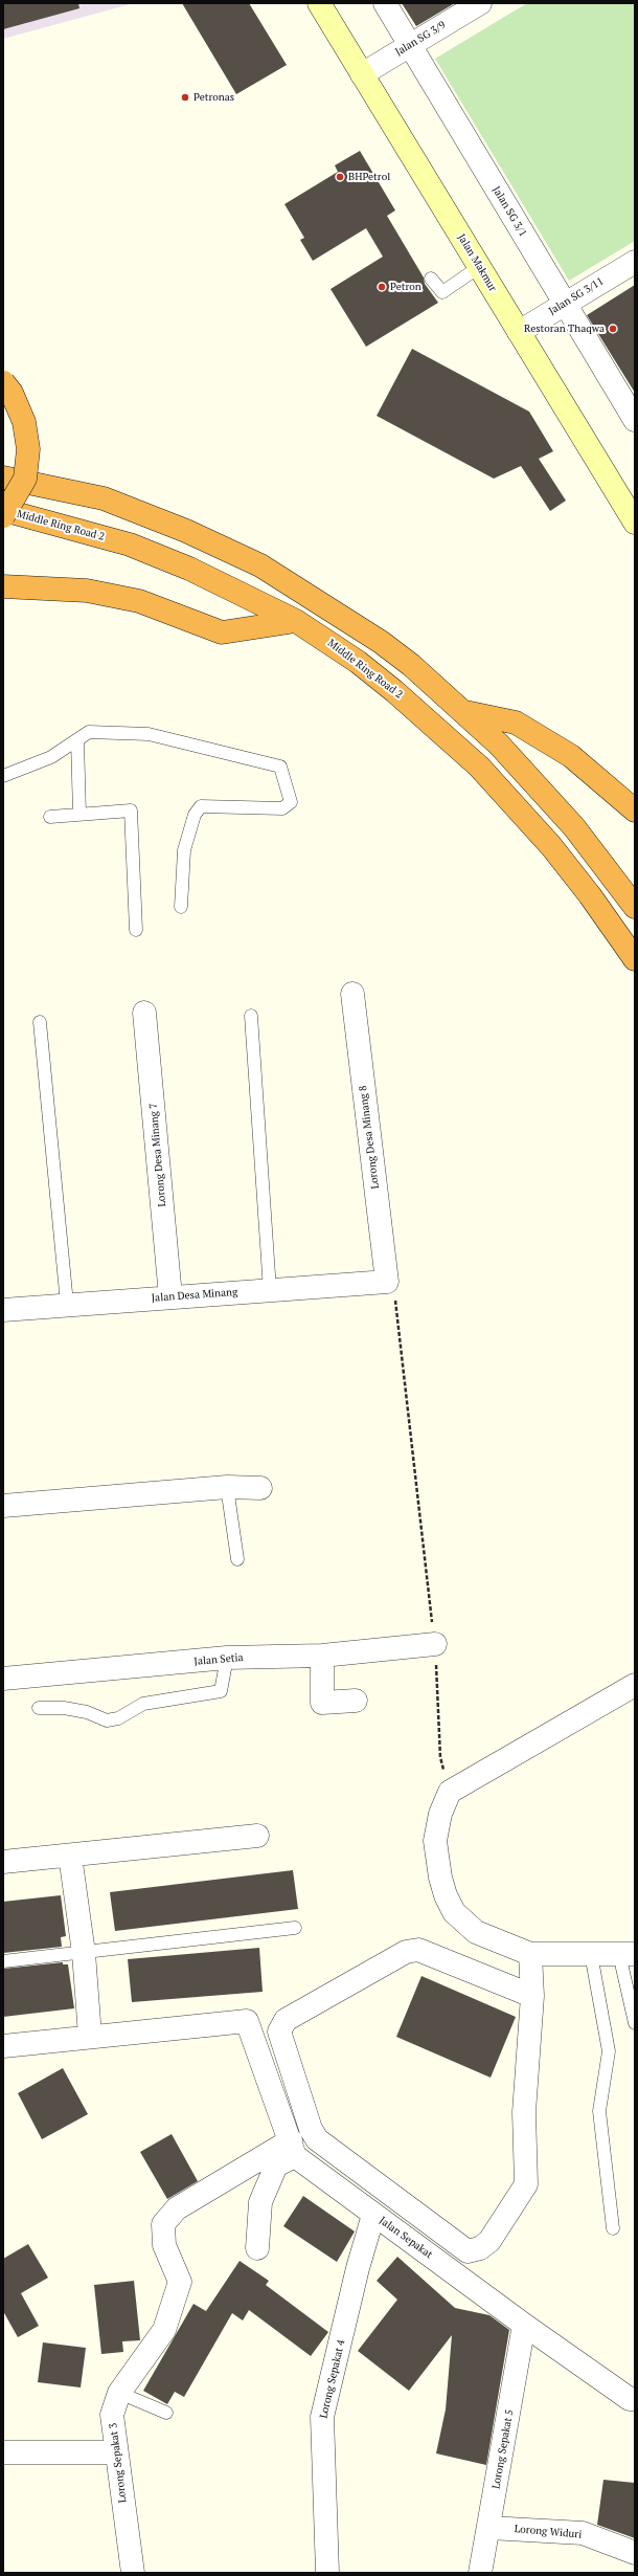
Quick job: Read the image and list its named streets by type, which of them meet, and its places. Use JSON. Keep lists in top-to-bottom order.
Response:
{
  "streets": {
    "highway": ["Middle Ring Road 2"],
    "street": [
      "Jalan SG 3/9",
      "Jalan SG 3/1",
      "Jalan Makmur",
      "Jalan SG 3/11",
      "Lorong Desa Minang 8",
      "Lorong Desa Minang 7",
      "Jalan Desa Minang",
      "Jalan Setia",
      "Jalan Sepakat",
      "Lorong Sepakat 4",
      "Lorong Sepakat 5",
      "Lorong Sepakat 3",
      "Lorong Widuri"
    ]
  },
  "crossings": [
    ["Jalan SG 3/9", "Jalan SG 3/1"],
    ["Jalan SG 3/9", "Jalan Makmur"],
    ["Jalan SG 3/1", "Jalan SG 3/11"],
    ["Jalan Makmur", "Jalan SG 3/11"],
    ["Lorong Desa Minang 8", "Jalan Desa Minang"],
    ["Lorong Desa Minang 7", "Jalan Desa Minang"],
    ["Jalan Sepakat", "Lorong Sepakat 4"],
    ["Jalan Sepakat", "Lorong Sepakat 5"],
    ["Jalan Sepakat", "Lorong Sepakat 3"],
    ["Lorong Sepakat 5", "Lorong Widuri"]
  ],
  "places": [
    "Petronas",
    "BHPetrol",
    "Petron",
    "Restoran Thaqwa"
  ]
}
